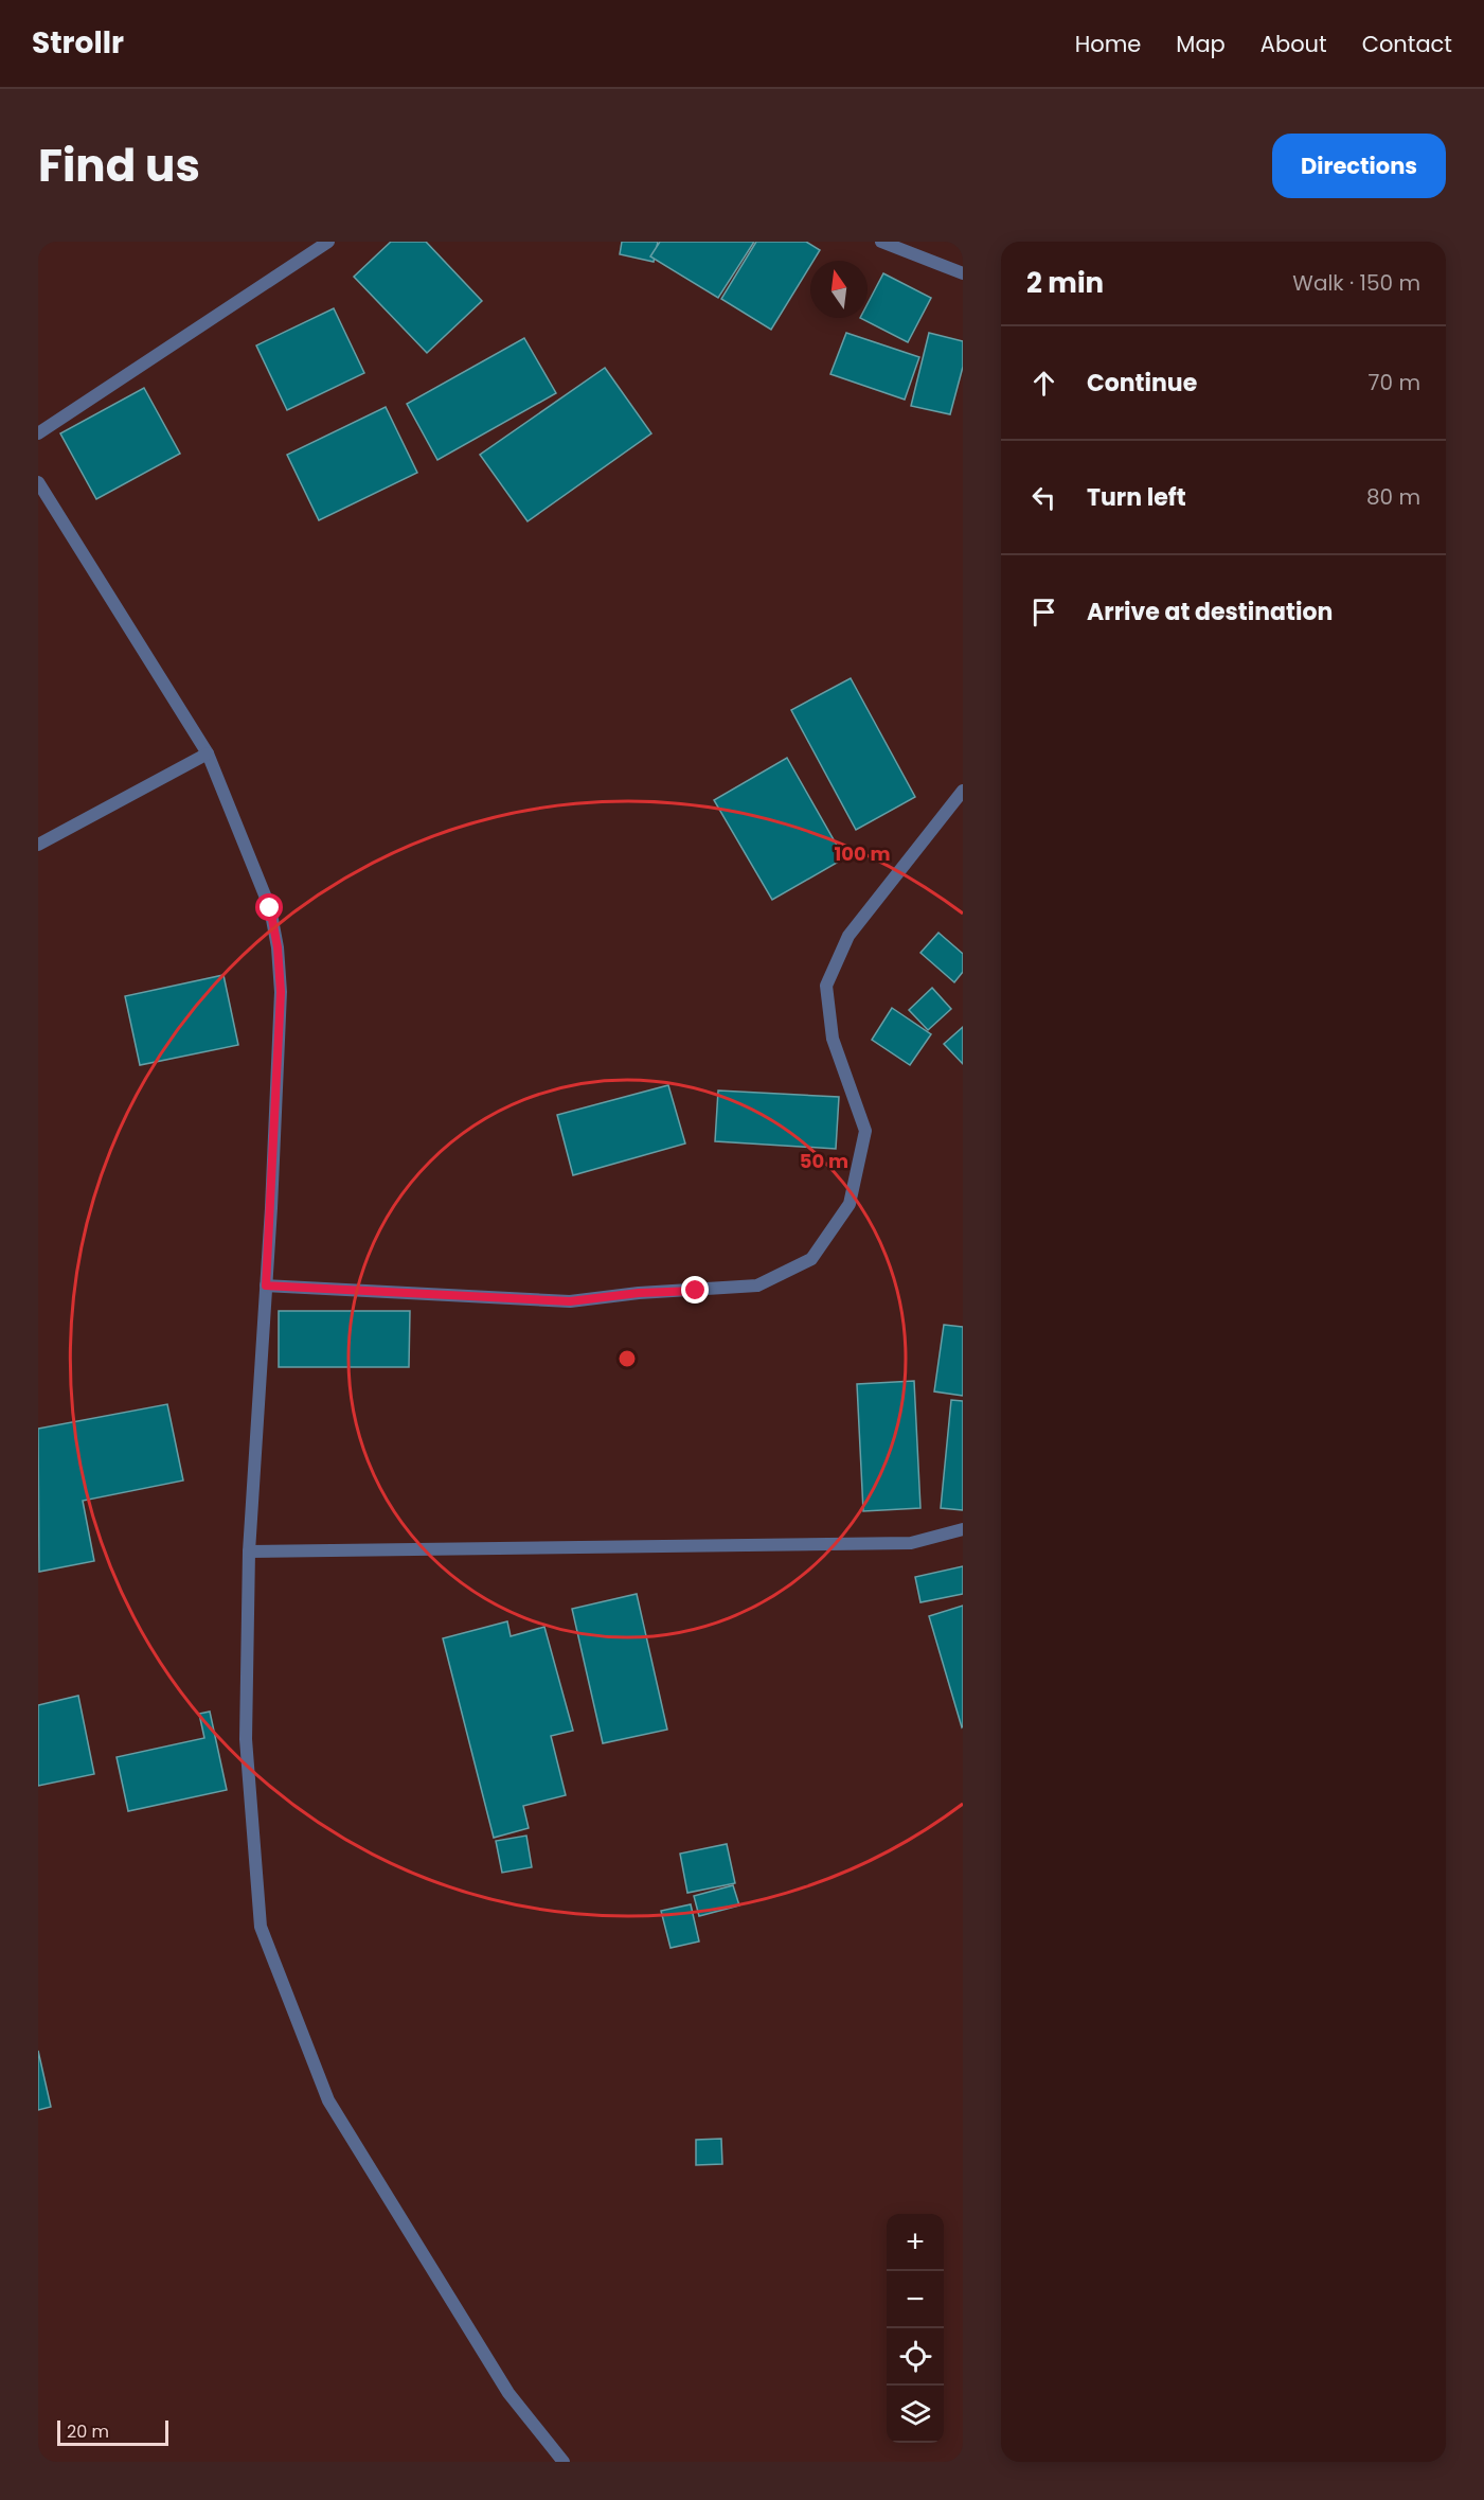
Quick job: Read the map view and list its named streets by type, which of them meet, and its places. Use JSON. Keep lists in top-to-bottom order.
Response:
{
  "scale_bar": "20 m",
  "north": "top",
  "page": {
    "header": "Strollr",
    "nav": [
      "Home",
      "Map",
      "About",
      "Contact"
    ],
    "title": "Find us",
    "buttons": "Directions",
    "heading": ["2 min", "Walk · 150 m"],
    "list": [
      ["Continue", "70 m"],
      ["Turn left", "80 m"],
      "Arrive at destination"
    ],
    "map_buttons": ["+", "−"],
    "scale": "20 m"
  },
  "rings": ["100 m", "50 m"]
}
